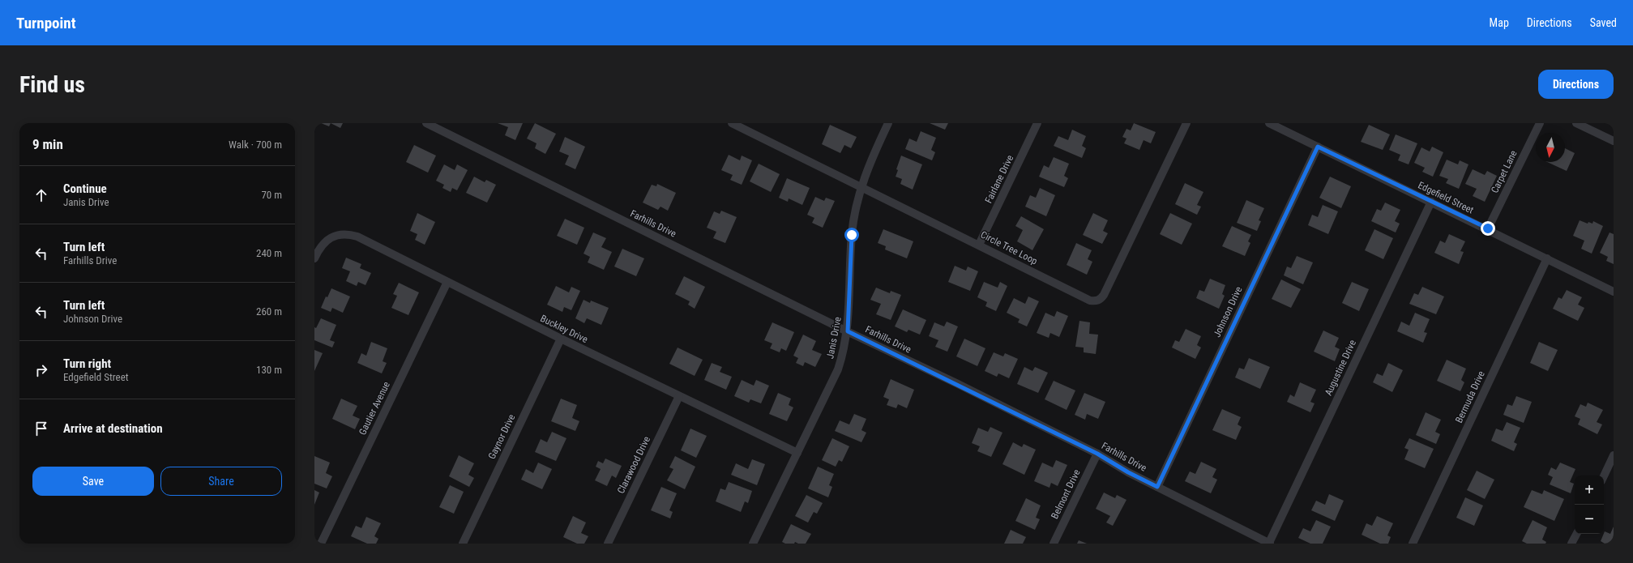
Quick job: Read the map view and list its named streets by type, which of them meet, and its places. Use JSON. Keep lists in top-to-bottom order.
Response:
{
  "streets": {
    "street": [
      "Carpet Lane",
      "Fairlane Drive",
      "Edgefield Street",
      "Farhills Drive",
      "Circle Tree Loop",
      "Johnson Drive",
      "Buckley Drive",
      "Janis Drive",
      "Augustine Drive",
      "Bermuda Drive",
      "Gautier Avenue",
      "Gaynor Drive",
      "Clarawood Drive",
      "Belmont Drive"
    ]
  },
  "crossings": [
    ["Carpet Lane", "Edgefield Street"],
    ["Fairlane Drive", "Circle Tree Loop"],
    ["Edgefield Street", "Johnson Drive"],
    ["Edgefield Street", "Augustine Drive"],
    ["Edgefield Street", "Bermuda Drive"],
    ["Farhills Drive", "Johnson Drive"],
    ["Farhills Drive", "Janis Drive"],
    ["Farhills Drive", "Augustine Drive"],
    ["Farhills Drive", "Belmont Drive"],
    ["Circle Tree Loop", "Janis Drive"],
    ["Buckley Drive", "Janis Drive"],
    ["Buckley Drive", "Gautier Avenue"],
    ["Buckley Drive", "Gaynor Drive"],
    ["Buckley Drive", "Clarawood Drive"]
  ],
  "north": "bottom",
  "page": {
    "header": "Turnpoint",
    "nav": ["Map", "Directions", "Saved"],
    "buttons": [
      "Directions",
      ["Save", "Share"]
    ],
    "title": "Find us",
    "heading": ["9 min", "Walk · 700 m"],
    "list": [
      ["Continue", "Janis Drive", "70 m"],
      ["Turn left", "Farhills Drive", "240 m"],
      ["Turn left", "Johnson Drive", "260 m"],
      ["Turn right", "Edgefield Street", "130 m"],
      "Arrive at destination"
    ],
    "map_buttons": ["+", "−"]
  }
}
